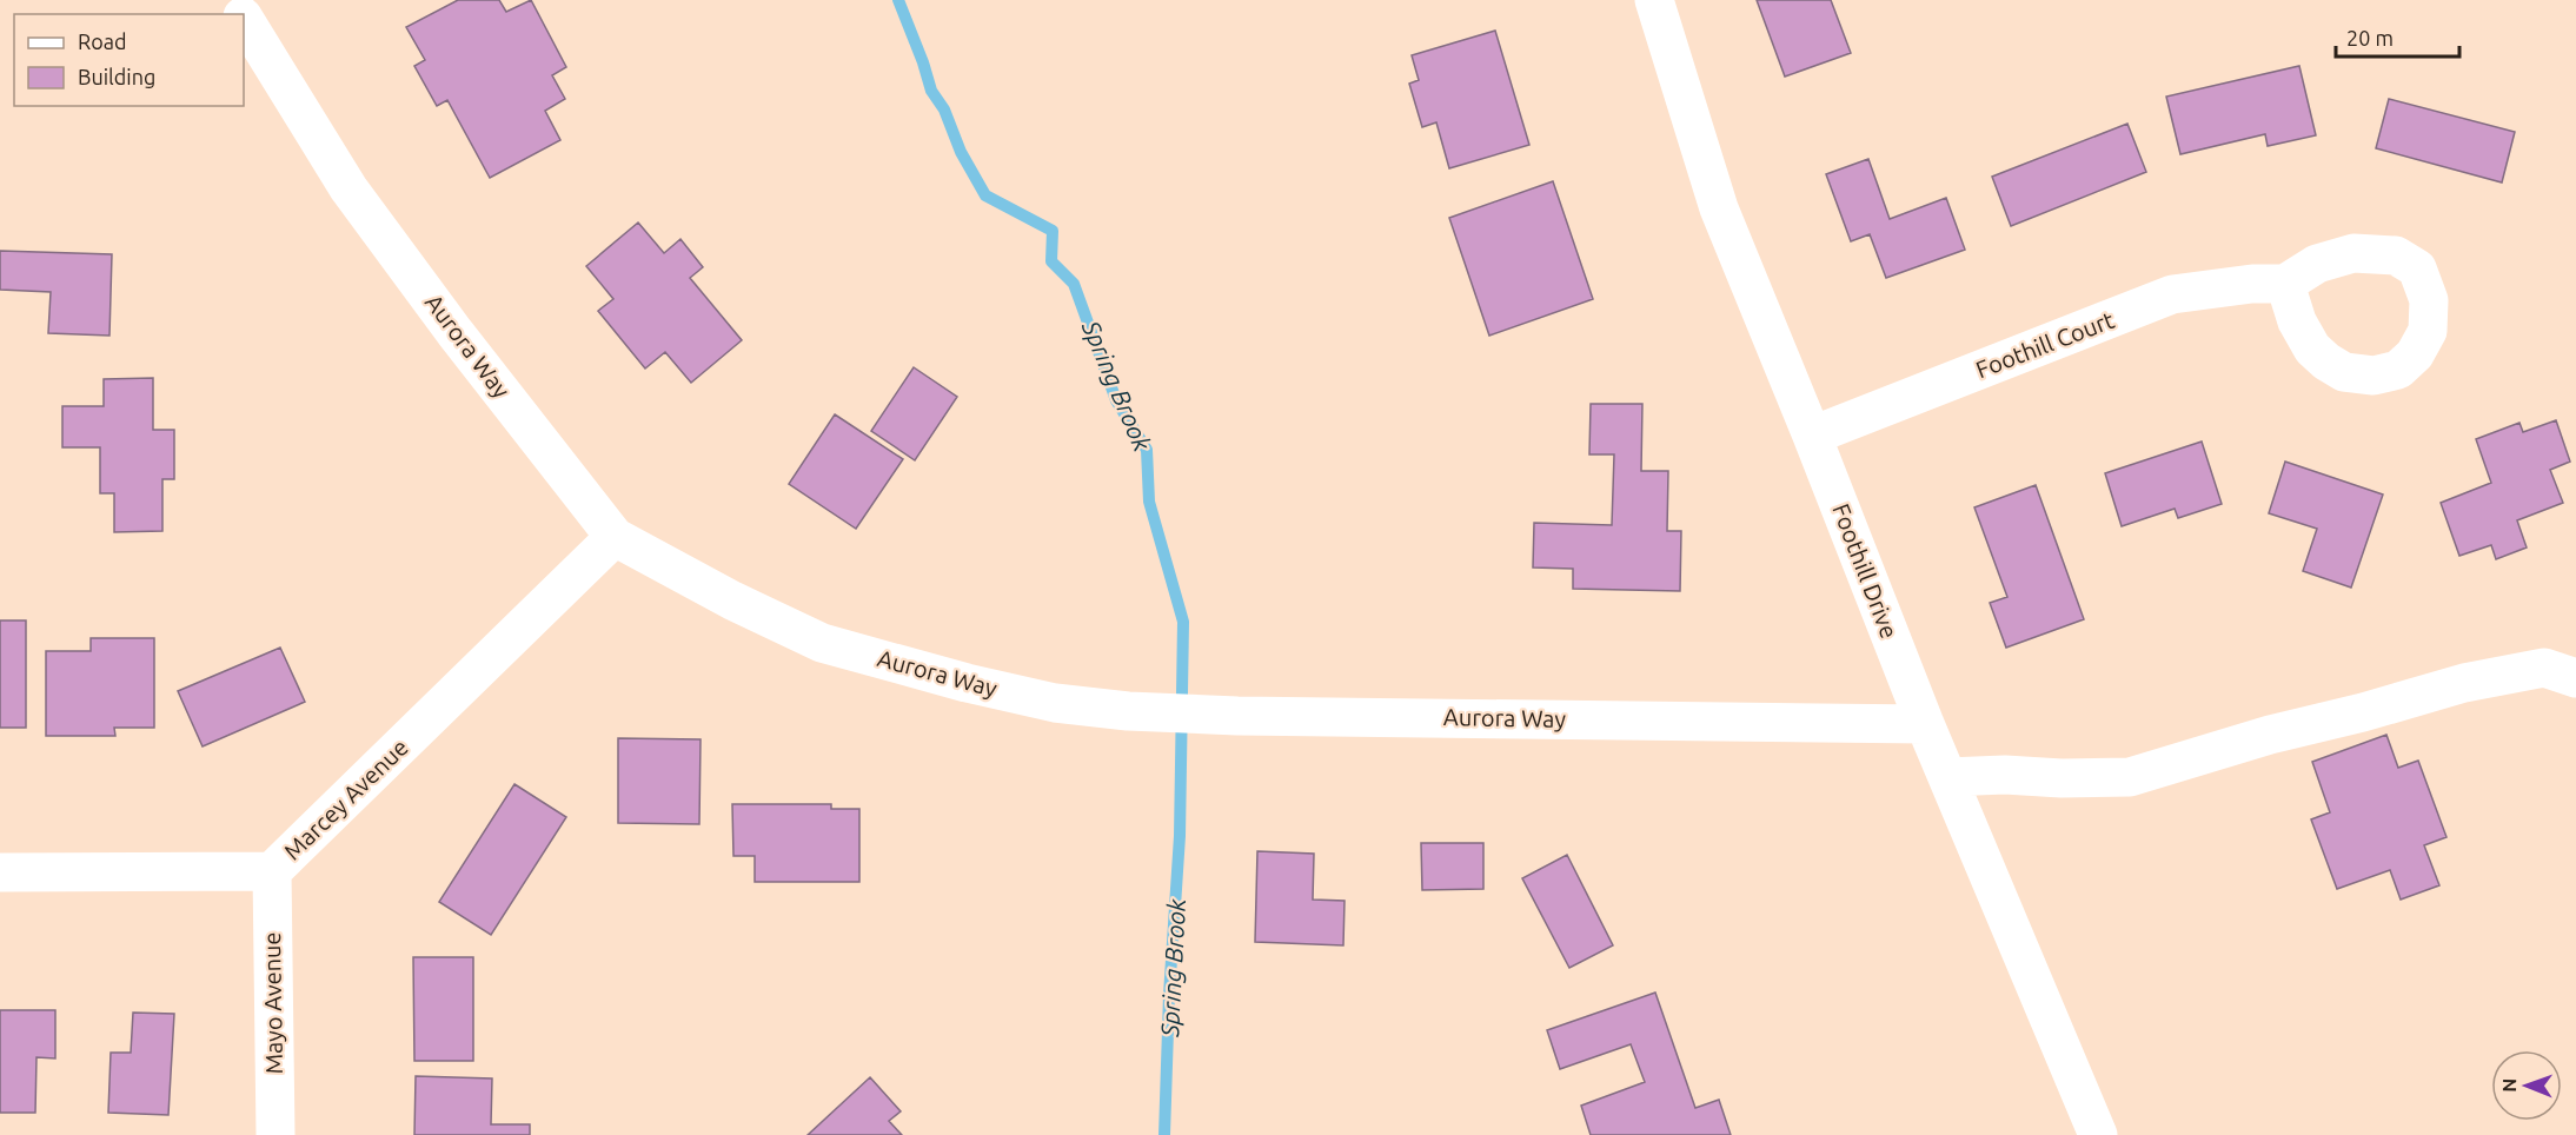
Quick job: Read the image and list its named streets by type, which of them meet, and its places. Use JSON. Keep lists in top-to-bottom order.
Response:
{
  "streets": {
    "street": [
      "Foothill Court",
      "Aurora Way",
      "Foothill Drive",
      "Marcey Avenue",
      "Mayo Avenue"
    ]
  },
  "crossings": [
    ["Foothill Court", "Foothill Drive"],
    ["Aurora Way", "Foothill Drive"],
    ["Aurora Way", "Marcey Avenue"],
    ["Marcey Avenue", "Mayo Avenue"]
  ],
  "water": ["Spring Brook"],
  "legend": ["Road", "Building"],
  "scale_bar": "20 m",
  "north": "left"
}
